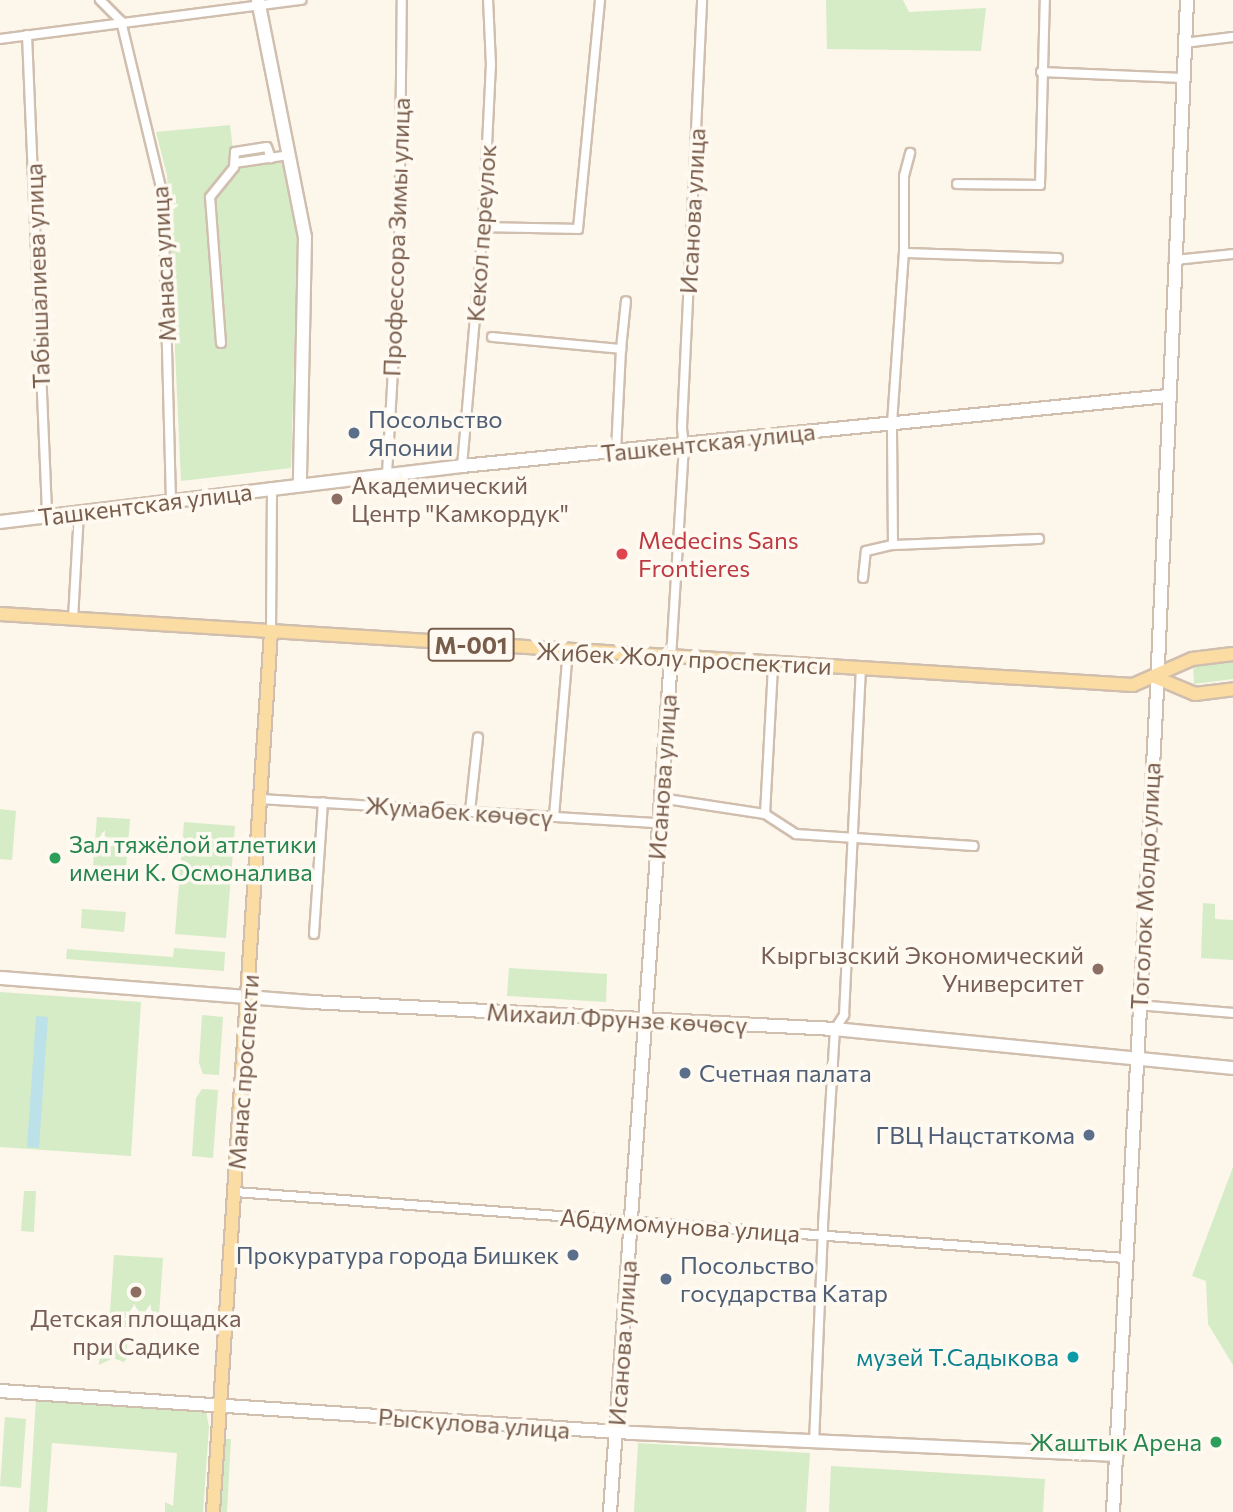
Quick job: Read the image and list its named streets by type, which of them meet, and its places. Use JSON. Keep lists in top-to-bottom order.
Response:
{
  "streets": {
    "main road": ["М-001", "Жибек Жолу проспектиси", "Манас проспекти"],
    "street": [
      "Исанова улица",
      "Кекол переулок",
      "Профессора Зимы улица",
      "Манаса улица",
      "Табышалиева улица",
      "Ташкентская улица",
      "Жумабек көчөсү",
      "Тоголок Молдо улица",
      "Михаил Фрунзе көчөсү",
      "Абдумомунова улица",
      "Рыскулова улица"
    ]
  },
  "crossings": [
    ["Исанова улица", "Ташкентская улица"],
    ["Исанова улица", "Жибек Жолу проспектиси"],
    ["Исанова улица", "Жумабек көчөсү"],
    ["Исанова улица", "Михаил Фрунзе көчөсү"],
    ["Исанова улица", "Абдумомунова улица"],
    ["Исанова улица", "Рыскулова улица"],
    ["Кекол переулок", "Ташкентская улица"],
    ["Профессора Зимы улица", "Ташкентская улица"],
    ["Манаса улица", "Ташкентская улица"],
    ["Табышалиева улица", "Ташкентская улица"],
    ["Ташкентская улица", "Тоголок Молдо улица"],
    ["Жибек Жолу проспектиси", "Тоголок Молдо улица"],
    ["Жибек Жолу проспектиси", "Манас проспекти"],
    ["Жумабек көчөсү", "Манас проспекти"],
    ["Тоголок Молдо улица", "Михаил Фрунзе көчөсү"],
    ["Тоголок Молдо улица", "Абдумомунова улица"],
    ["Тоголок Молдо улица", "Рыскулова улица"],
    ["Михаил Фрунзе көчөсү", "Манас проспекти"],
    ["Манас проспекти", "Абдумомунова улица"],
    ["Манас проспекти", "Рыскулова улица"]
  ],
  "places": [
    "Посольство Японии",
    "Академический Центр \"Камкордук\"",
    "Medecins Sans Frontieres",
    "Зал тяжёлой атлетики имени К. Осмоналива",
    "Кыргызский Экономический Университет",
    "Счетная палата",
    "ГВЦ Нацстаткома",
    "Прокуратура города Бишкек",
    "Посольство государства Катар",
    "Детская площадка при Садике",
    "музей Т.Садыкова",
    "Жаштык Арена"
  ]
}
